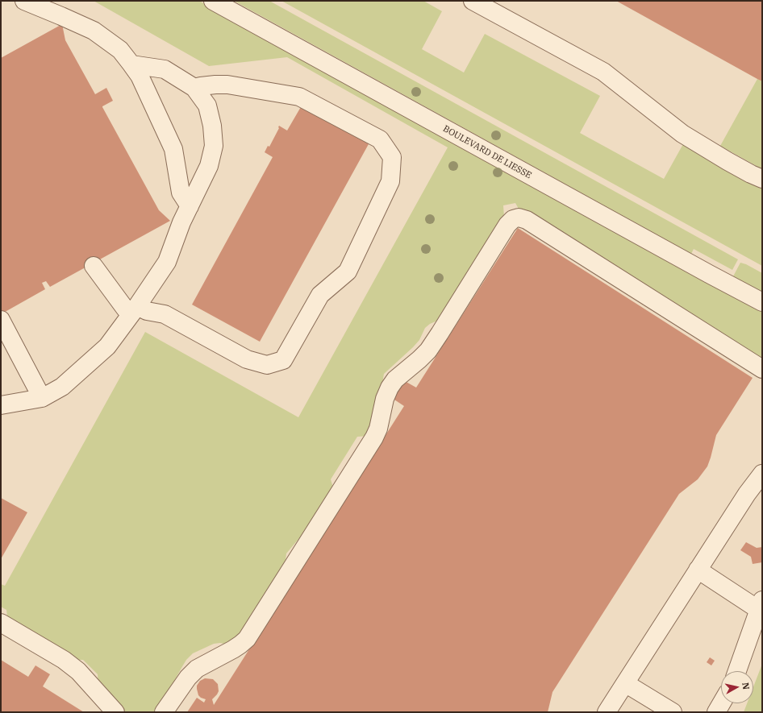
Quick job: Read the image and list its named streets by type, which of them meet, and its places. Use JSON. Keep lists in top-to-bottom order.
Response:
{
  "streets": {
    "street": ["BOULEVARD DE LIESSE"]
  },
  "north": "right"
}
